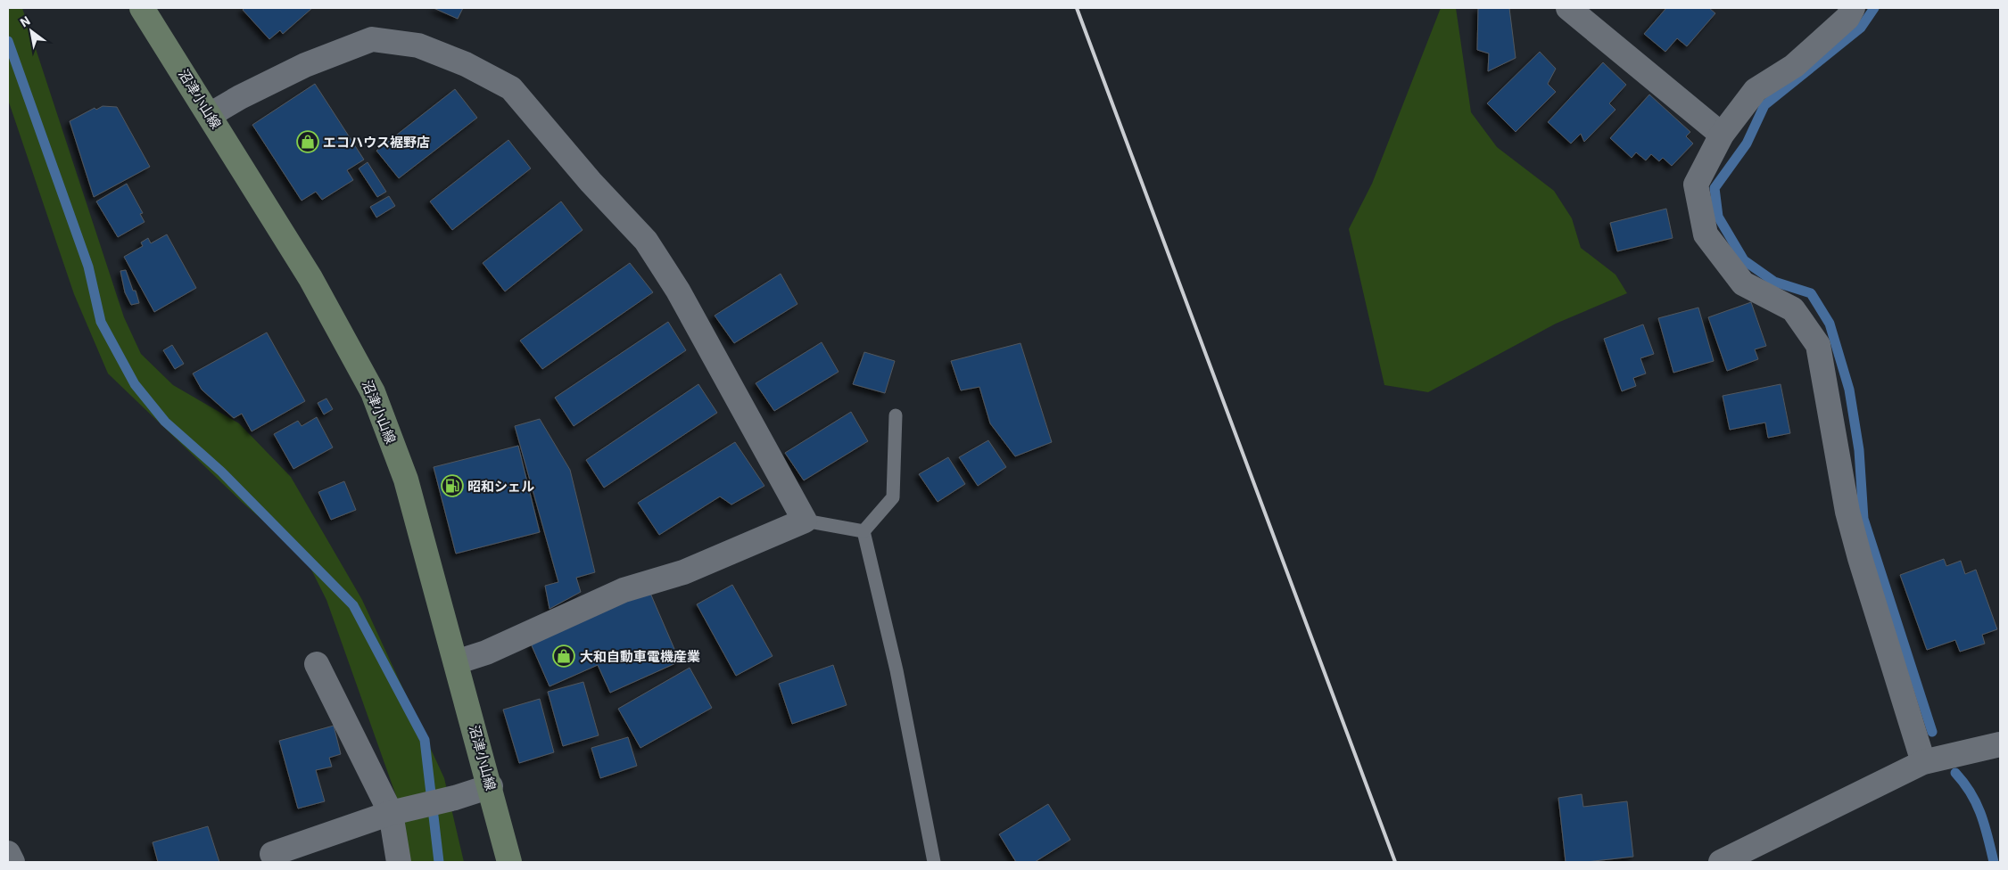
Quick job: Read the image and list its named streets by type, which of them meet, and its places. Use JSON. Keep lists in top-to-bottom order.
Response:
{
  "streets": {
    "main road": ["沼津小山線"]
  },
  "places": {
    "shop": ["エコハウス裾野店", "大和自動車電機産業"],
    "fuel station": ["昭和シェル"]
  },
  "north": "top left"
}
